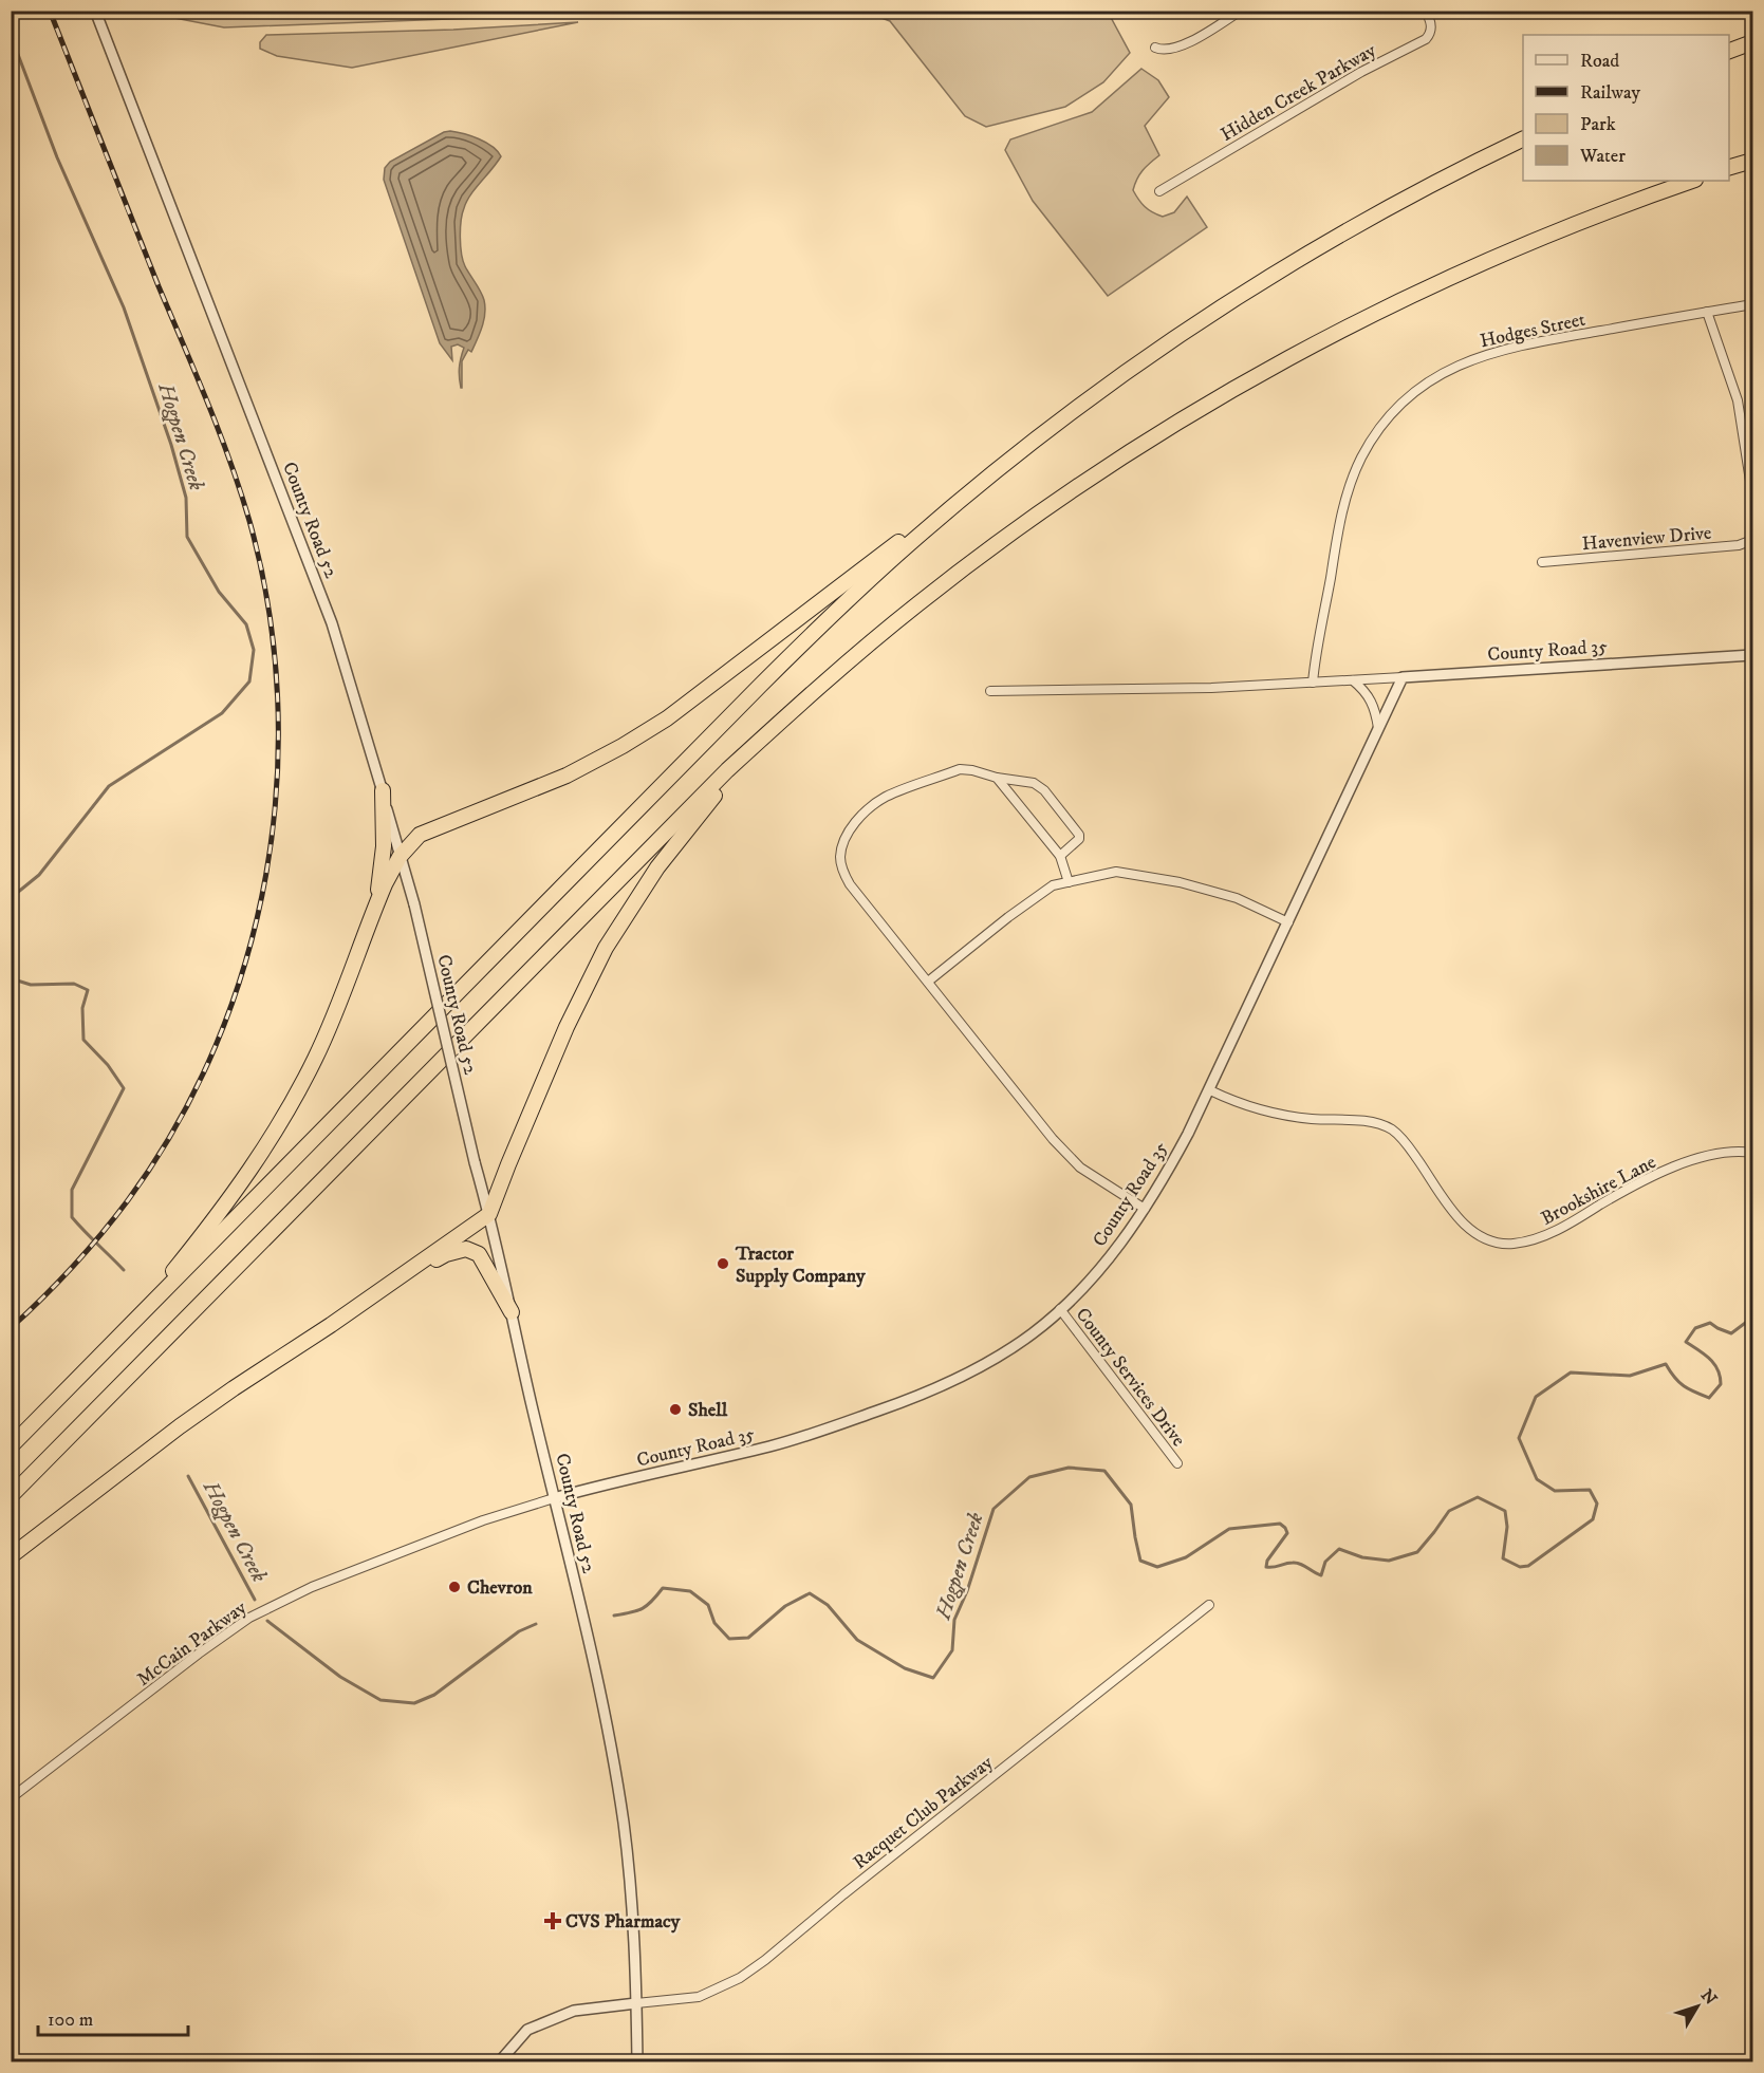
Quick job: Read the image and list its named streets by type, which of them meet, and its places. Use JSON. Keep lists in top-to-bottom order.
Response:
{
  "streets": {
    "street": [
      "Hidden Creek Parkway",
      "Hodges Street",
      "County Road 52",
      "Havenview Drive",
      "County Road 35",
      "Brookshire Lane",
      "County Services Drive",
      "McCain Parkway",
      "Racquet Club Parkway"
    ]
  },
  "crossings": [
    ["County Road 52", "County Road 35"],
    ["County Road 52", "McCain Parkway"],
    ["County Road 52", "Racquet Club Parkway"],
    ["County Road 35", "Brookshire Lane"],
    ["County Road 35", "County Services Drive"],
    ["County Road 35", "McCain Parkway"]
  ],
  "water": ["Hogpen Creek"],
  "places": {
    "other": ["Tractor Supply Company", "Shell", "Chevron"],
    "health": ["CVS Pharmacy"]
  },
  "legend": [
    "Road",
    "Railway",
    "Park",
    "Water"
  ],
  "scale_bar": "100 m",
  "north": "top right"
}
